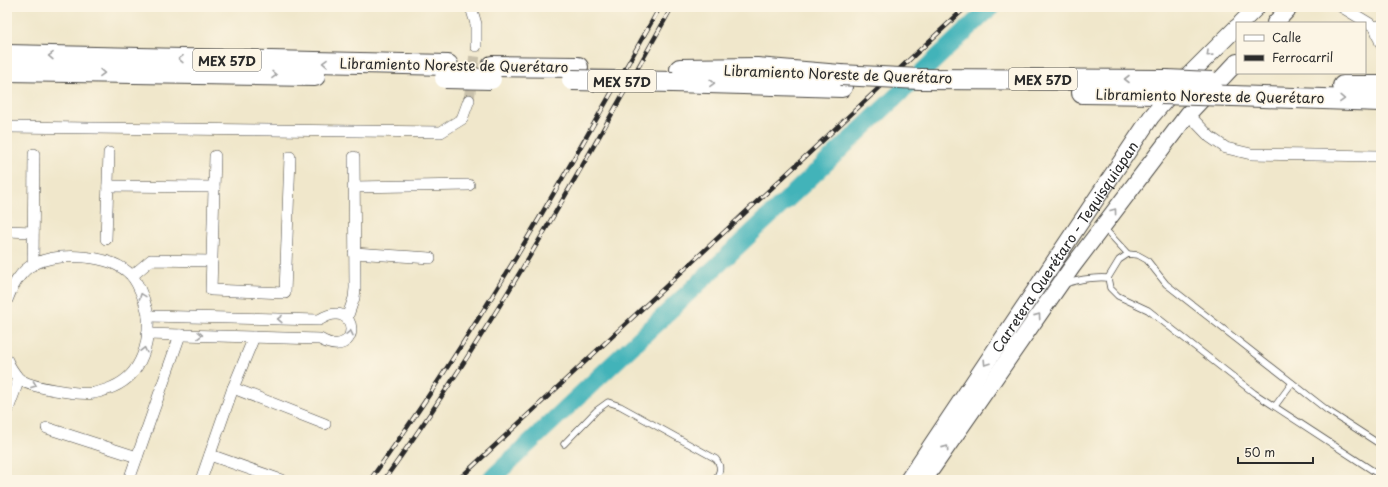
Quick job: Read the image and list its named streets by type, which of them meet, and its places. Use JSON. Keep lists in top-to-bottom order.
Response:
{
  "streets": {
    "highway": ["MEX 57D", "Libramiento Noreste de Querétaro"],
    "main road": ["Carretera Querétaro - Tequisquiapan"]
  },
  "legend": ["Calle", "Ferrocarril"],
  "scale_bar": "50 m"
}
